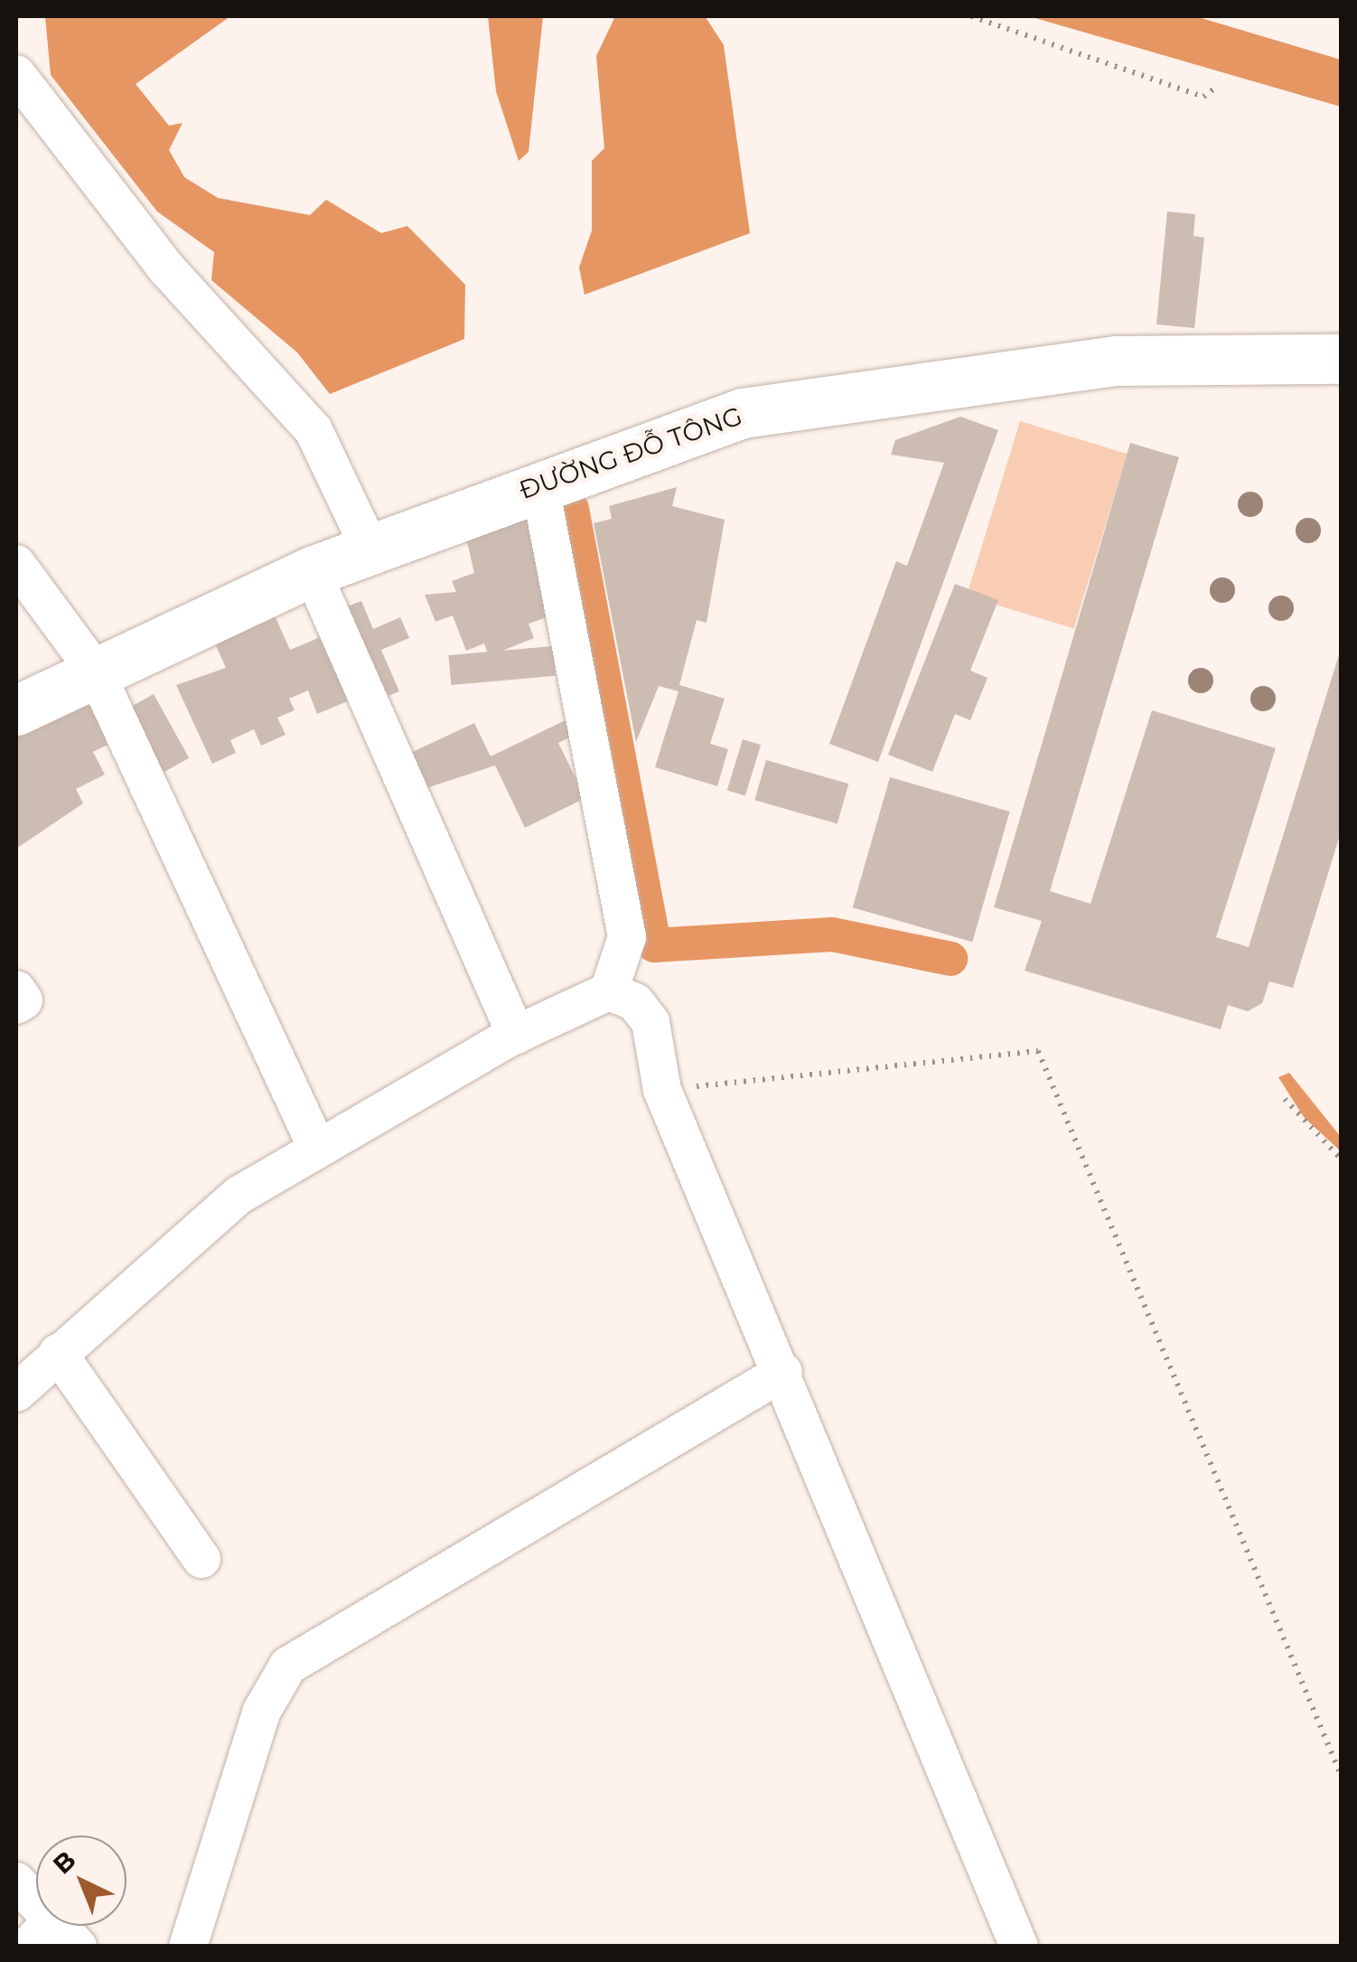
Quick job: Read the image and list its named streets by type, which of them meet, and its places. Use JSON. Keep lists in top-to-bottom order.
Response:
{
  "streets": {
    "main road": ["ĐƯỜNG ĐỖ TÔNG"]
  },
  "north": "top left"
}
